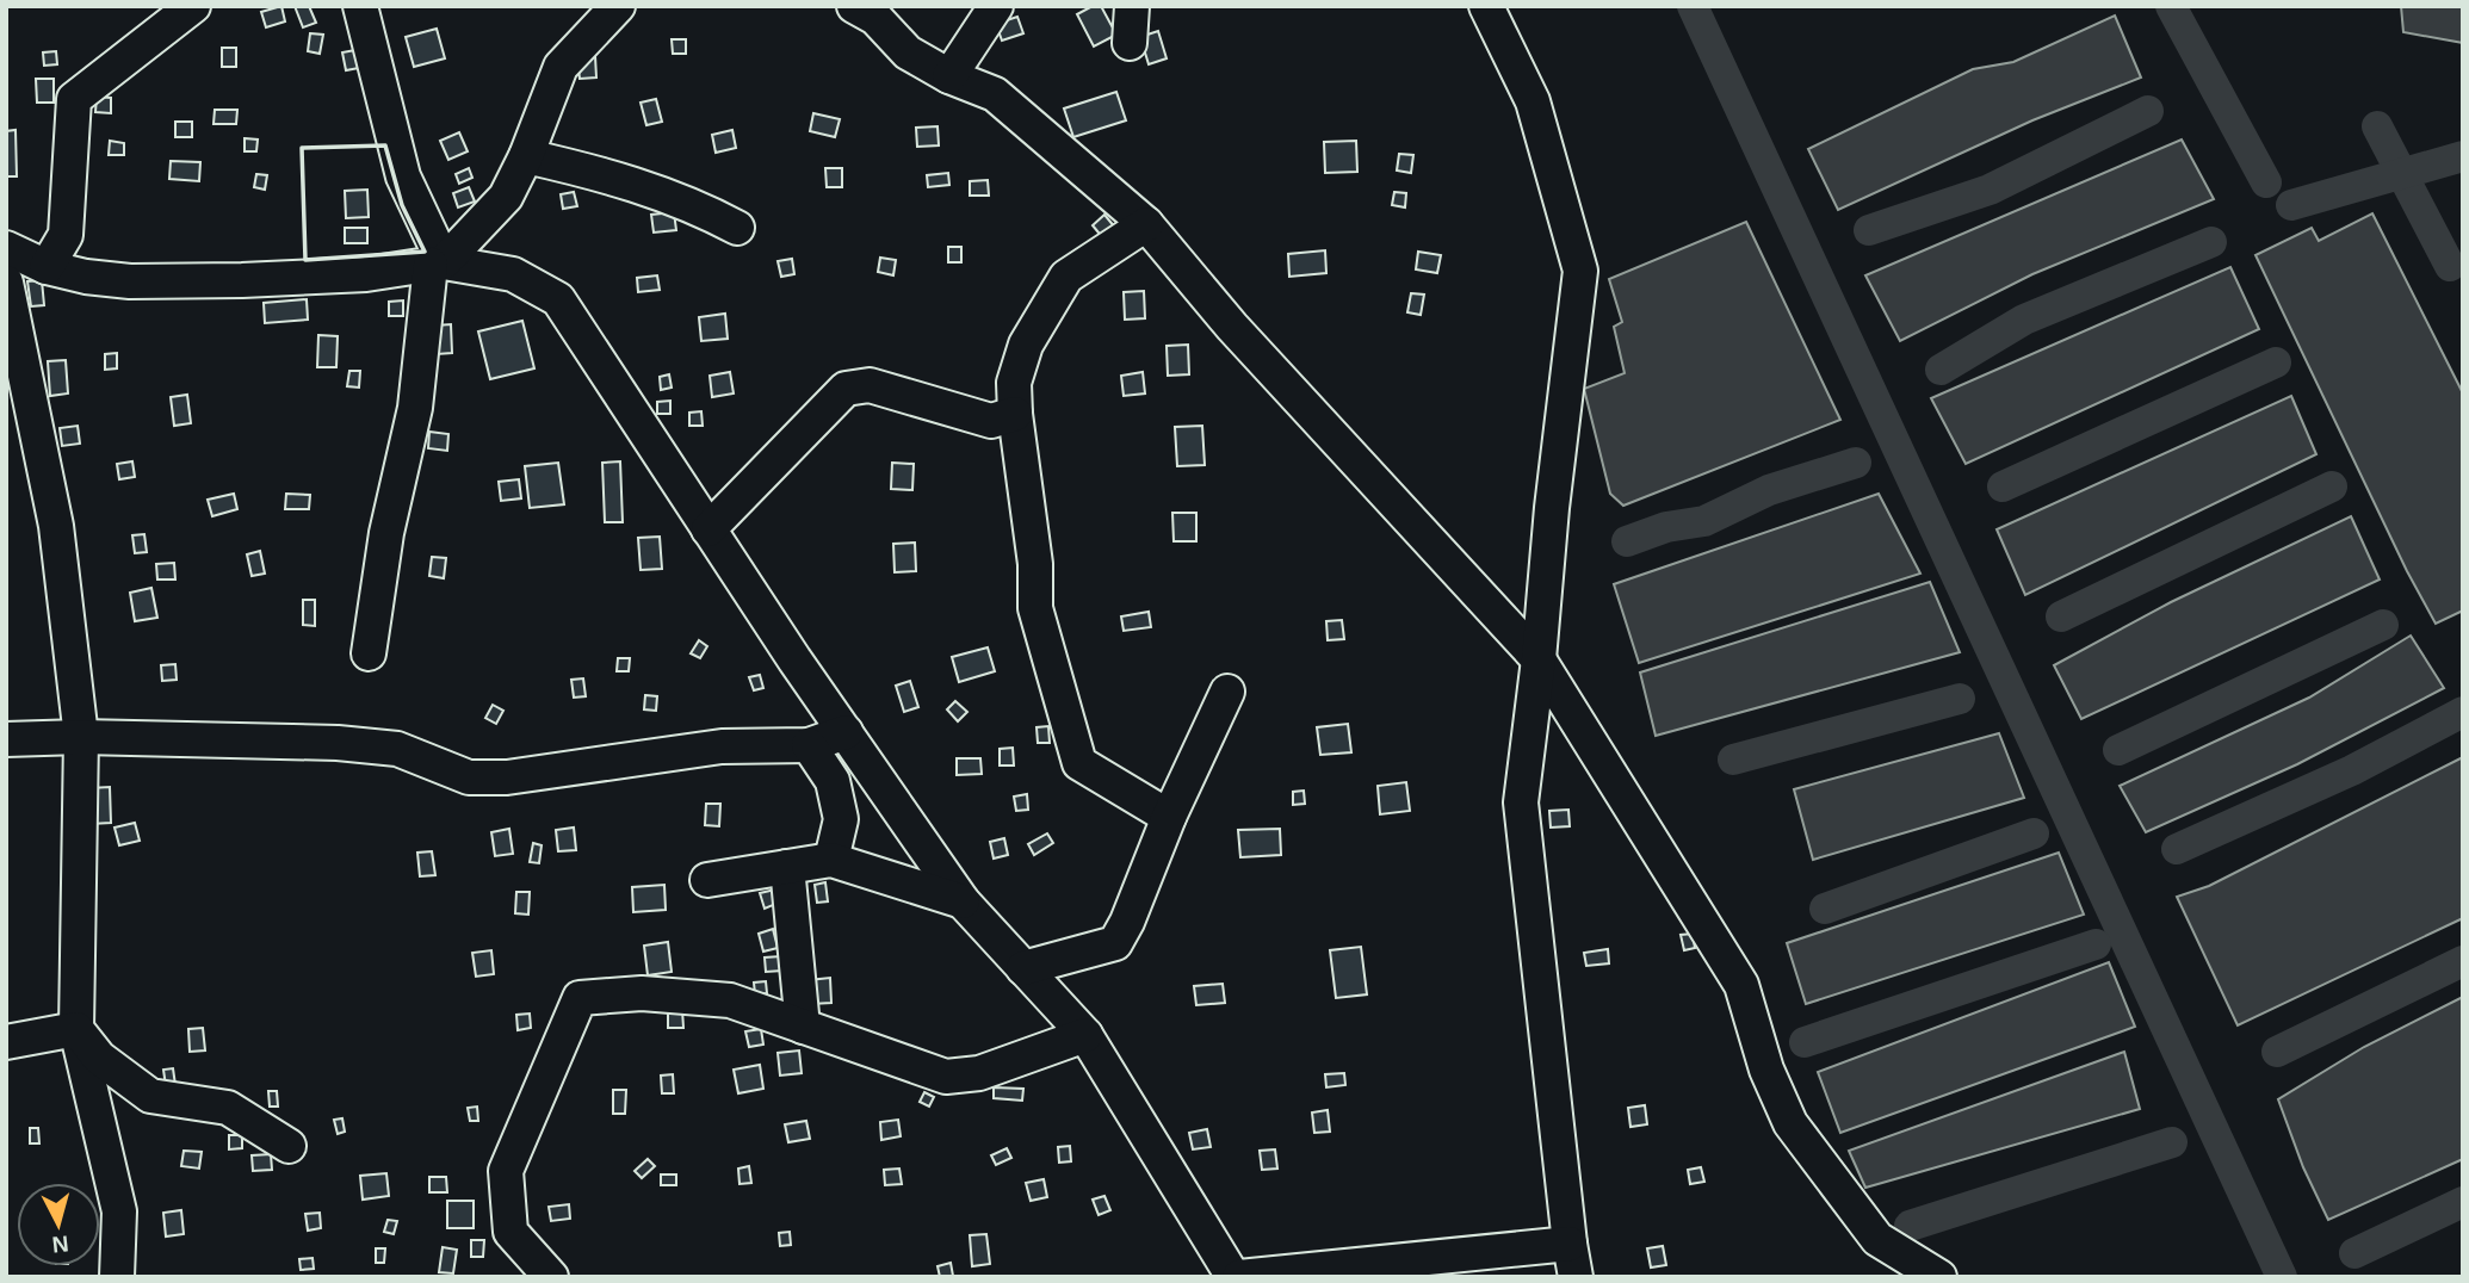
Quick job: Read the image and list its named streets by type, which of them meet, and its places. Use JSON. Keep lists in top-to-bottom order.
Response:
{
  "north": "bottom"
}
